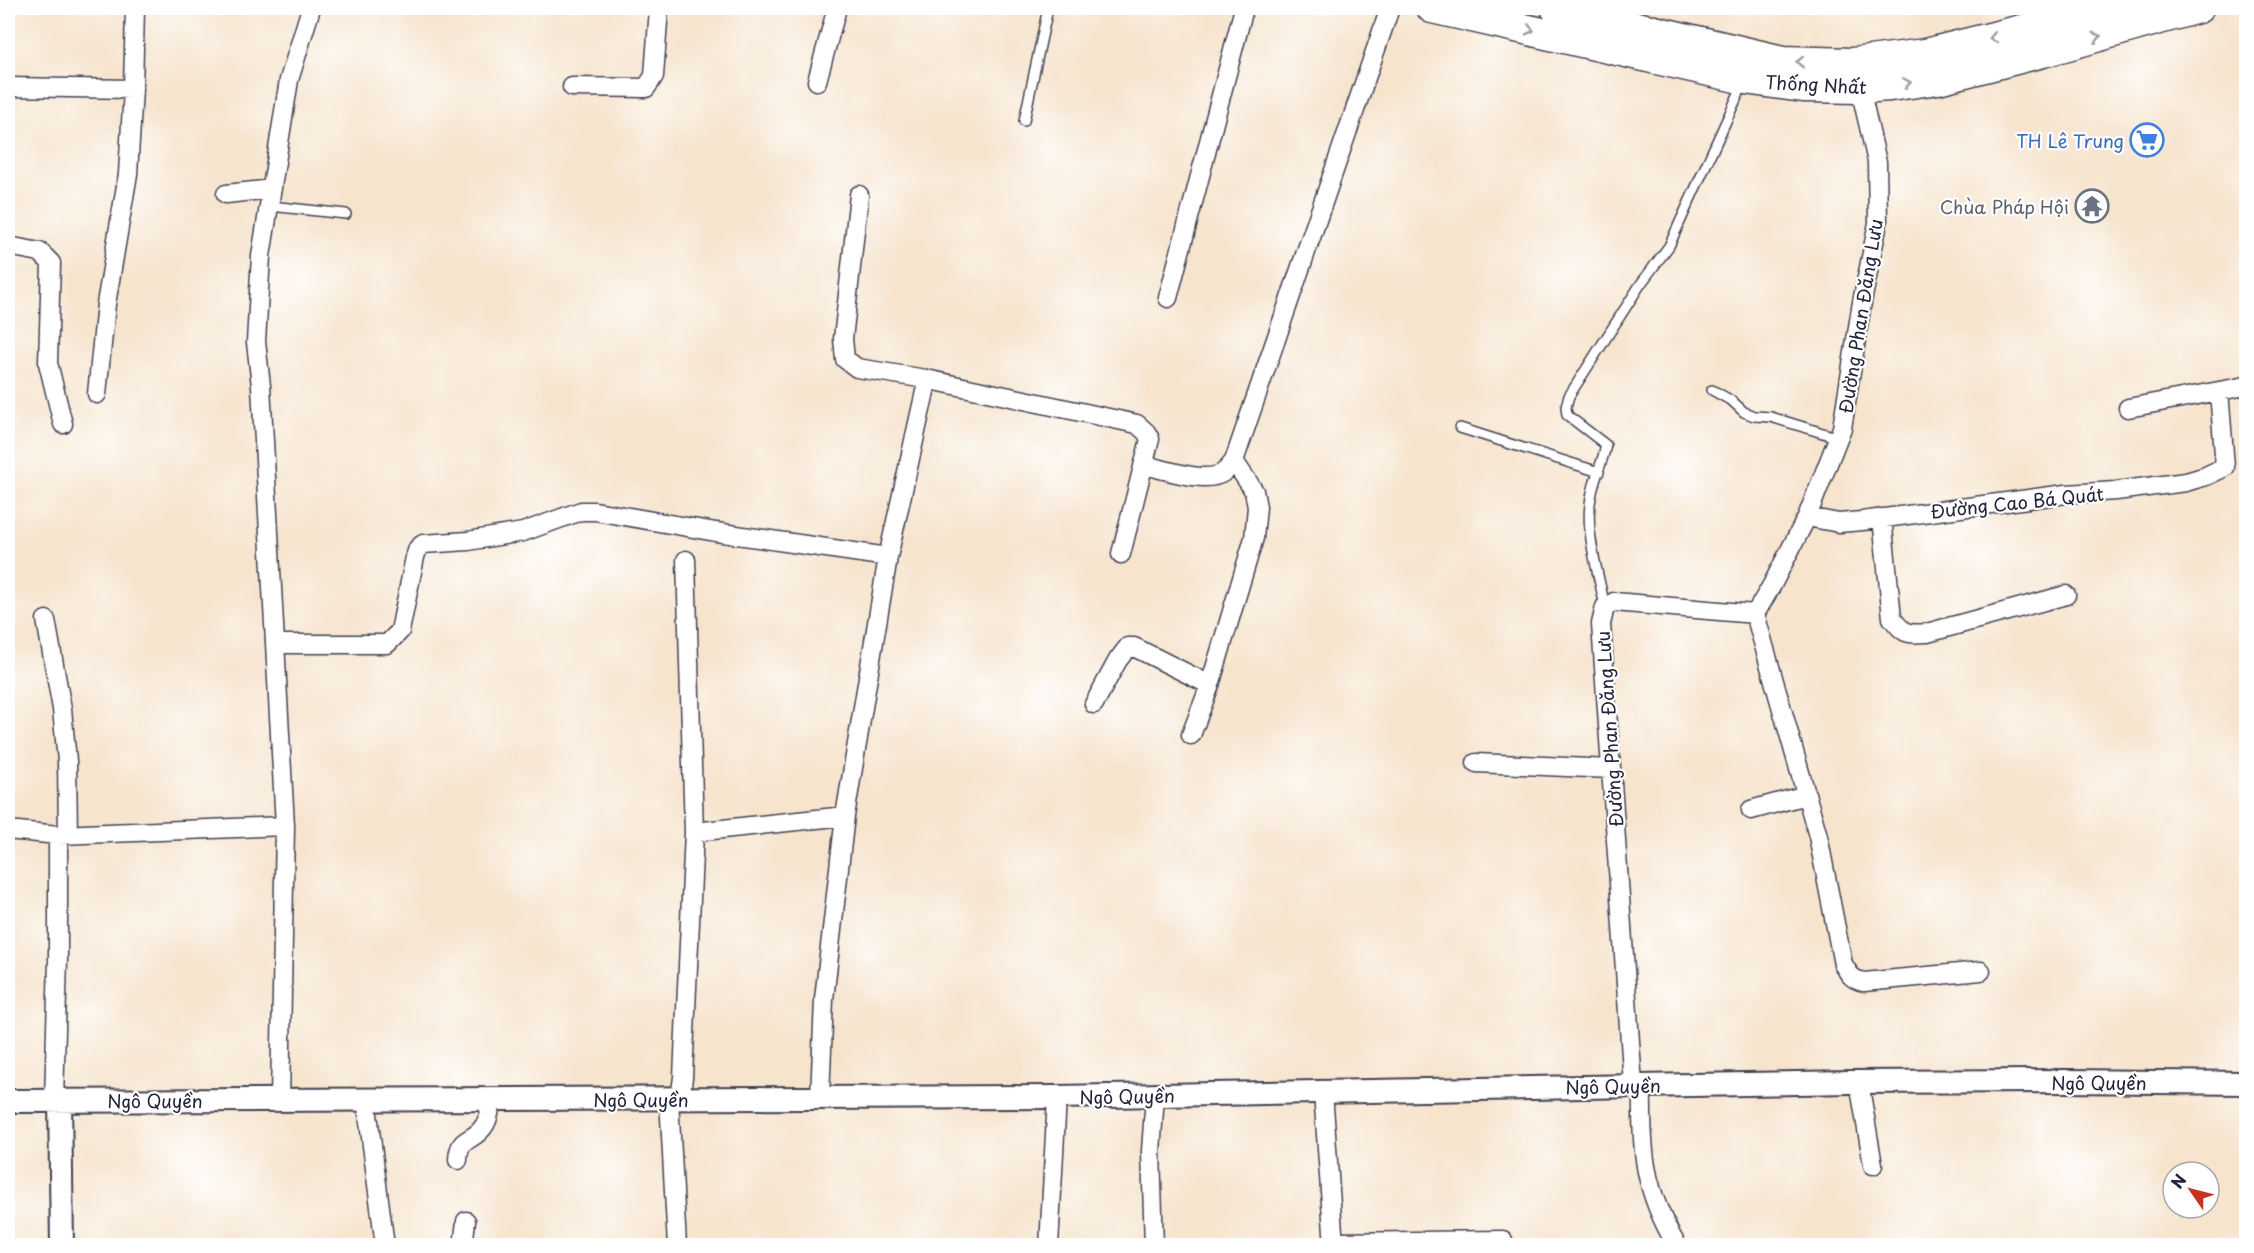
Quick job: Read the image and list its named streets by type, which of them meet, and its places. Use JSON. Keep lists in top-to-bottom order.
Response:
{
  "streets": {
    "highway": ["Thống Nhất"],
    "street": ["Đường Phan Đăng Lưu", "Đường Cao Bá Quát", "Ngô Quyền"]
  },
  "crossings": [
    ["Thống Nhất", "Đường Phan Đăng Lưu"],
    ["Đường Phan Đăng Lưu", "Đường Cao Bá Quát"],
    ["Đường Phan Đăng Lưu", "Ngô Quyền"]
  ],
  "places": {
    "supermarket": ["TH Lê Trung"],
    "temple": ["Chùa Pháp Hội"]
  },
  "north": "top left"
}
